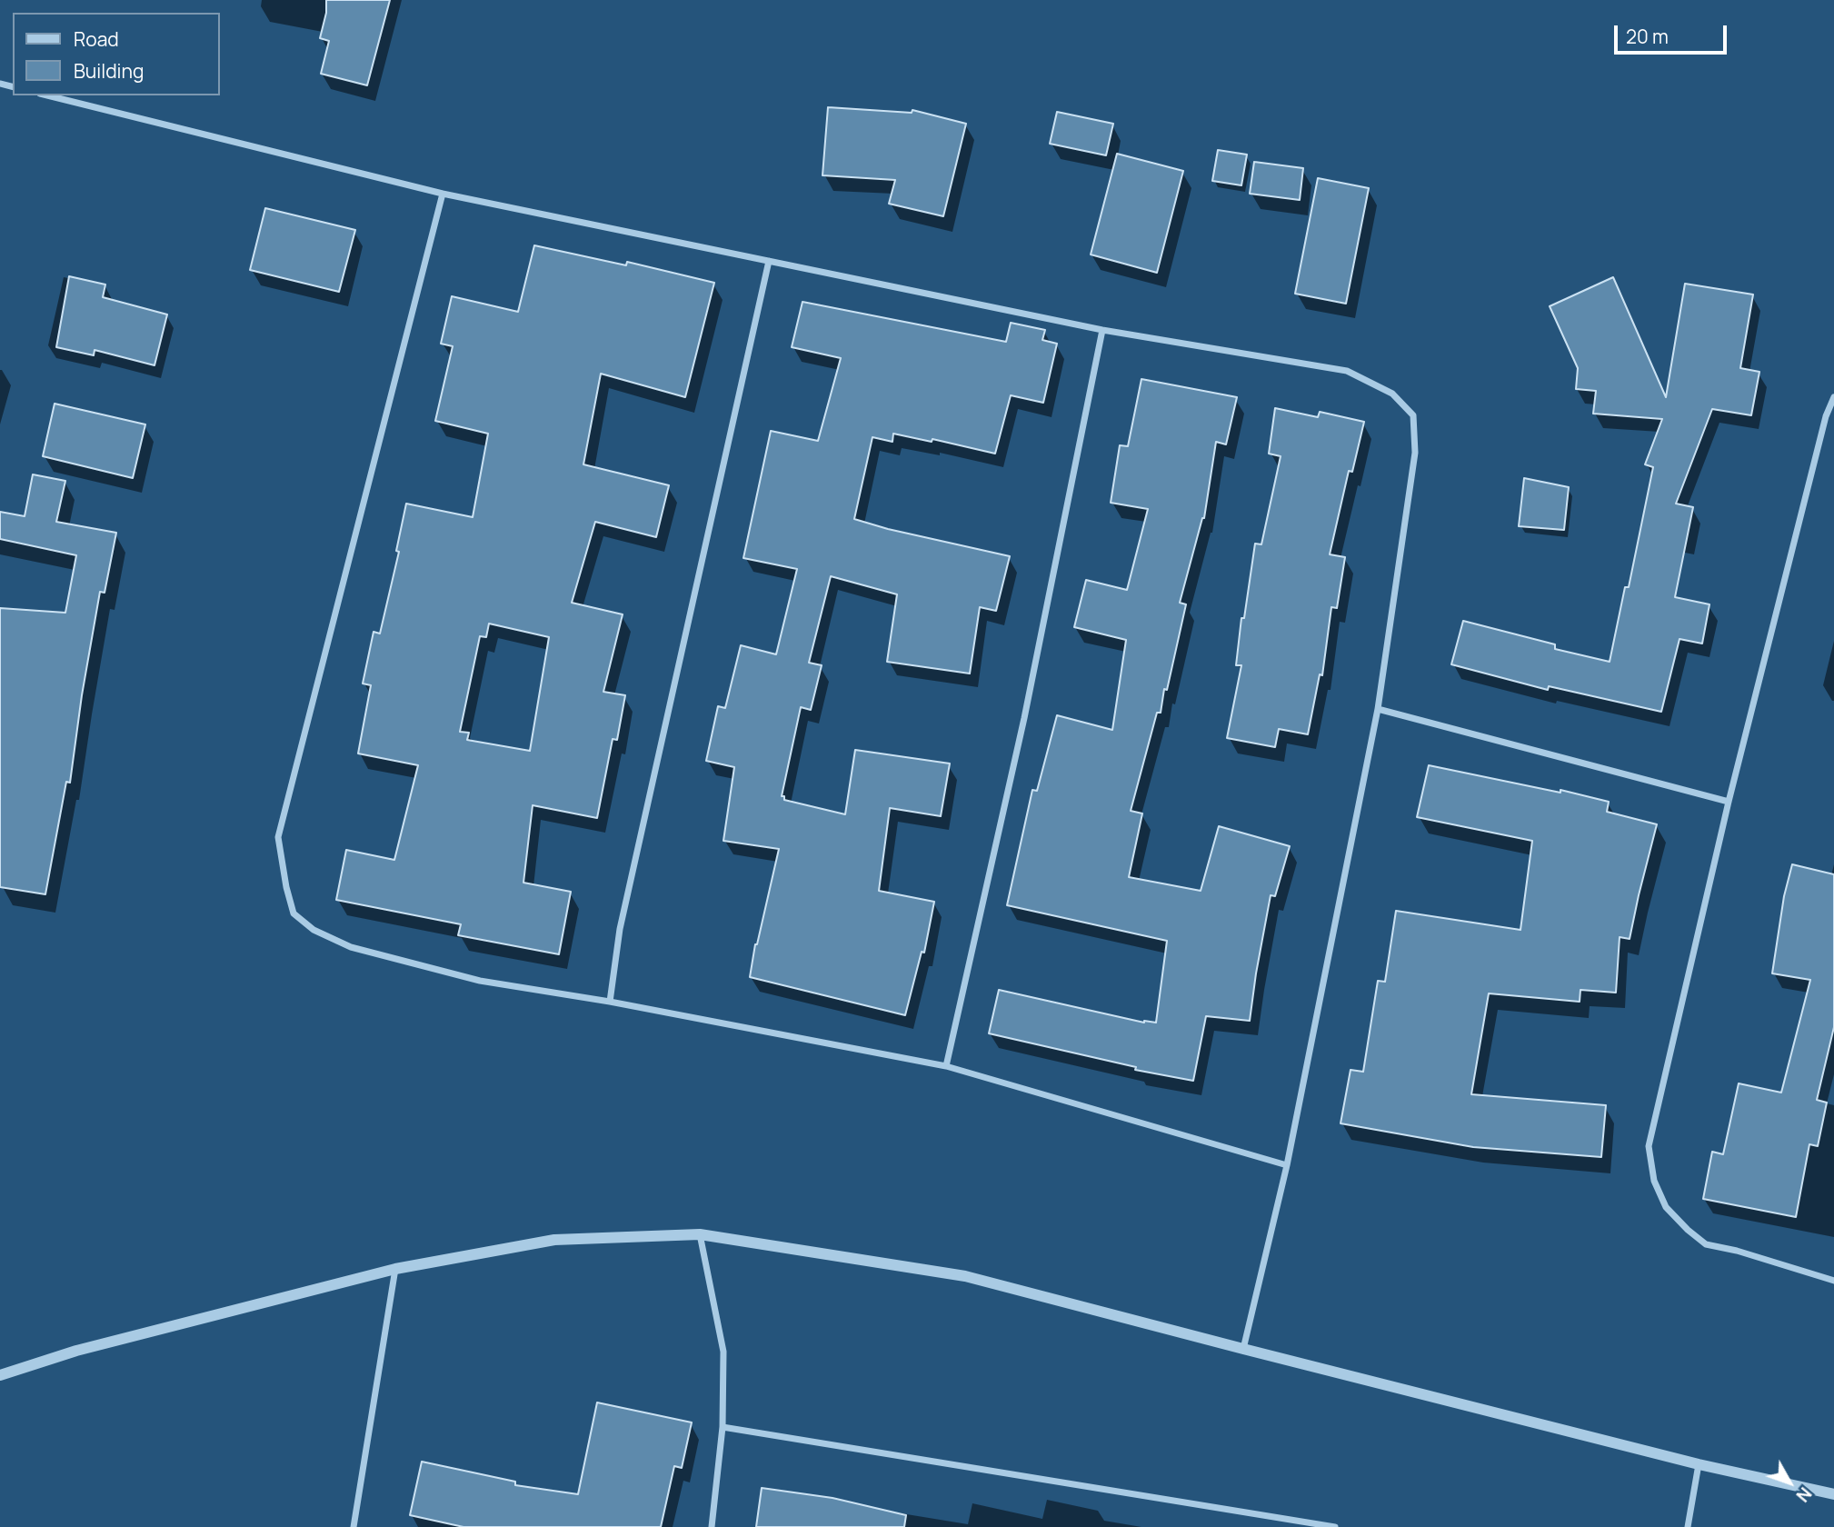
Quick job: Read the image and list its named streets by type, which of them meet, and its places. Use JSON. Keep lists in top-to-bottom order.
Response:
{
  "legend": ["Road", "Building"],
  "scale_bar": "20 m",
  "north": "bottom right"
}
